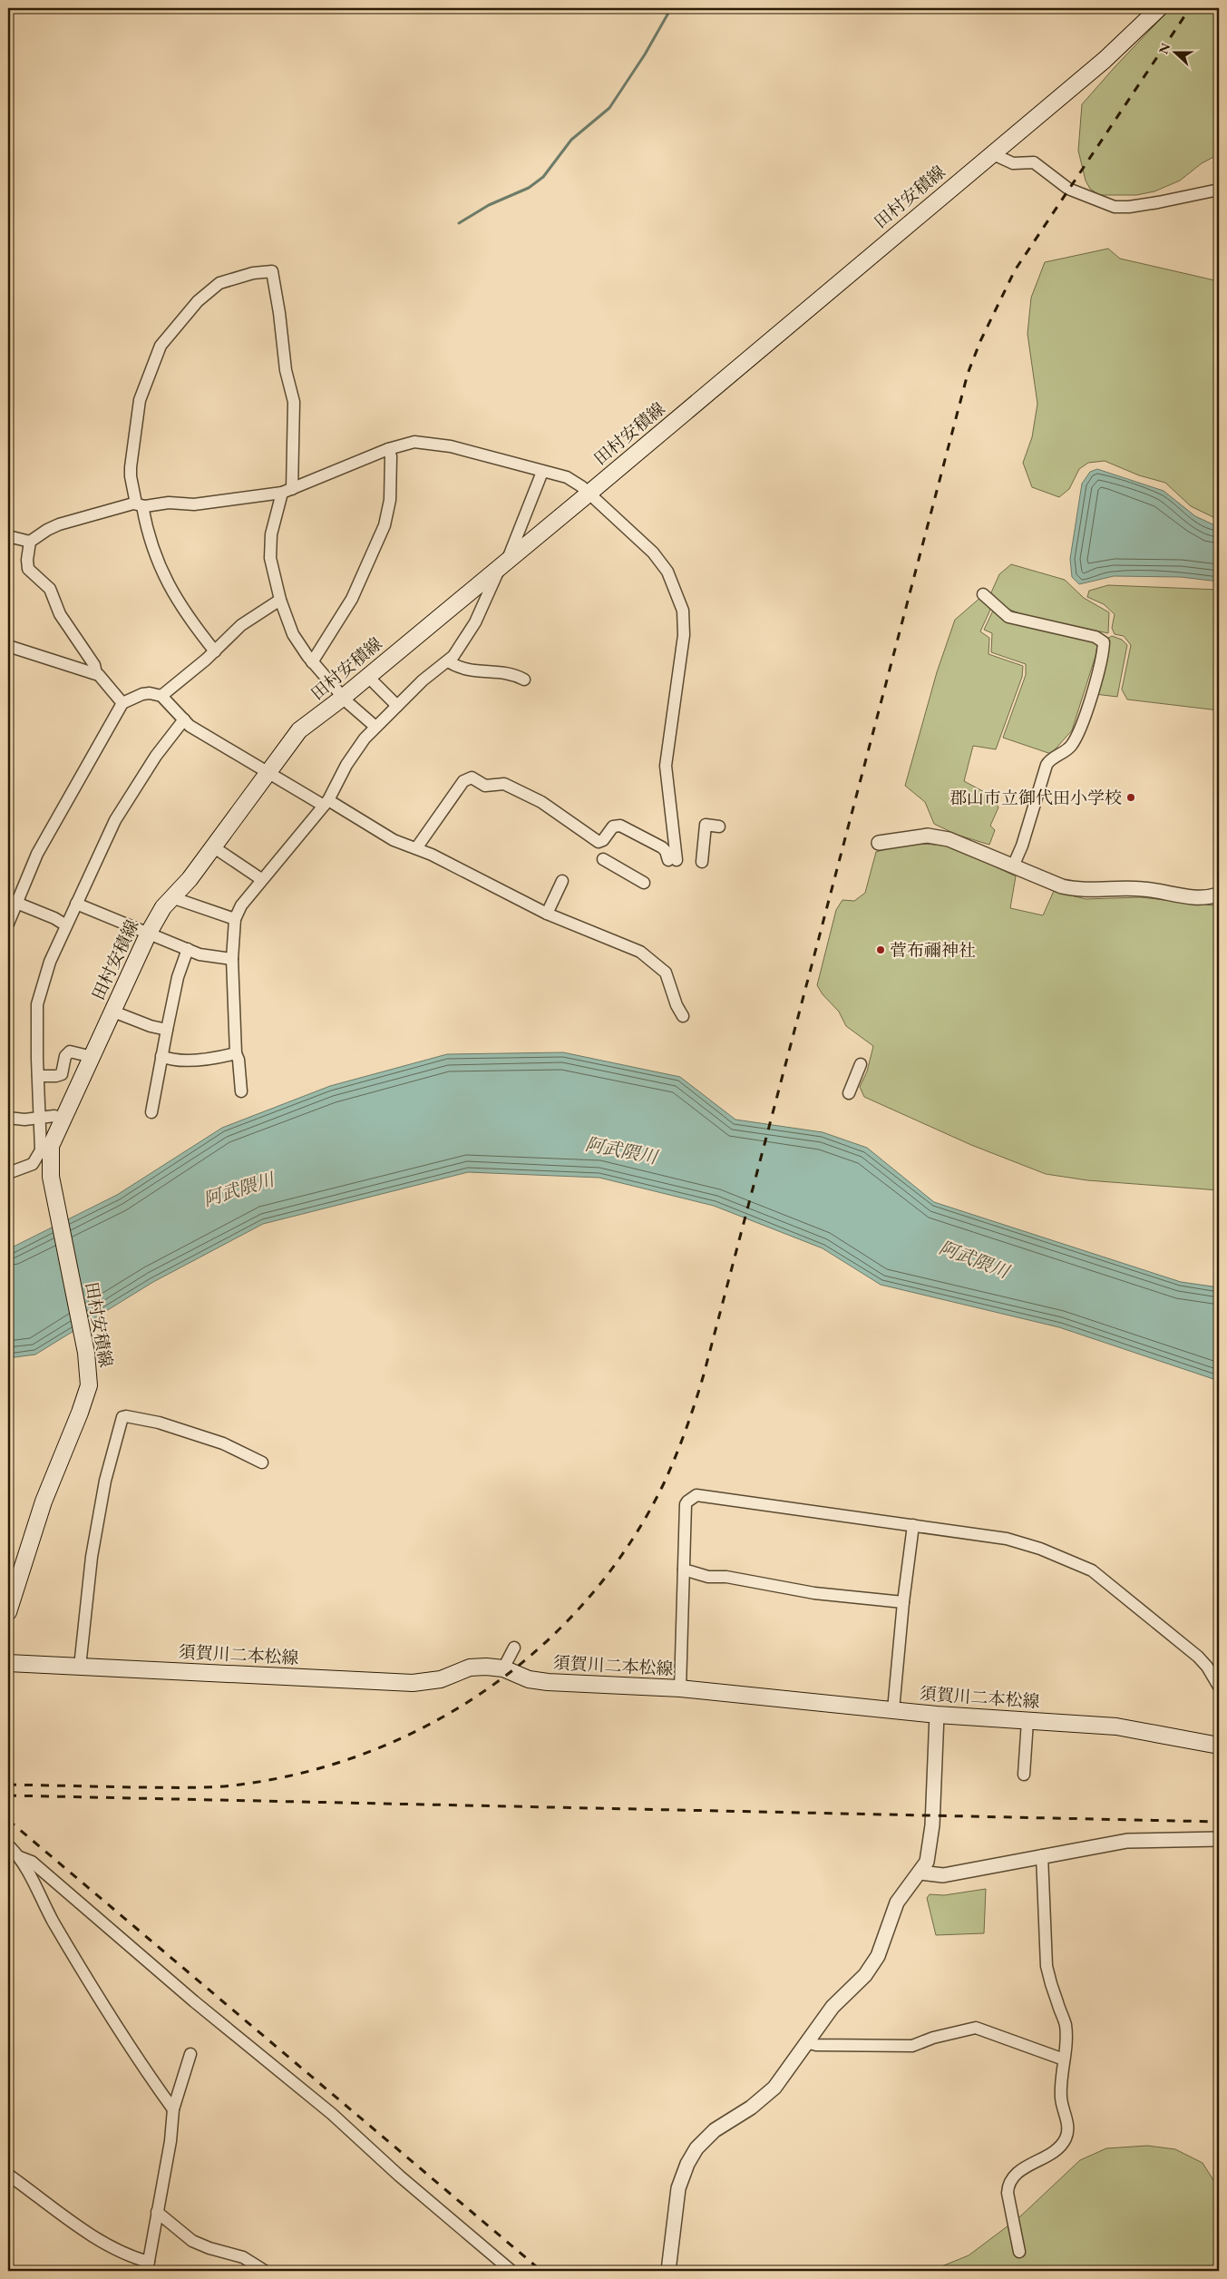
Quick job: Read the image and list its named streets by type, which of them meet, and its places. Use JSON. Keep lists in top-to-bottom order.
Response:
{
  "streets": {
    "main road": ["田村安積線", "須賀川二本松線"]
  },
  "water": ["阿武隈川"],
  "places": ["郡山市立御代田小学校", "菅布禰神社"],
  "north": "left"
}
